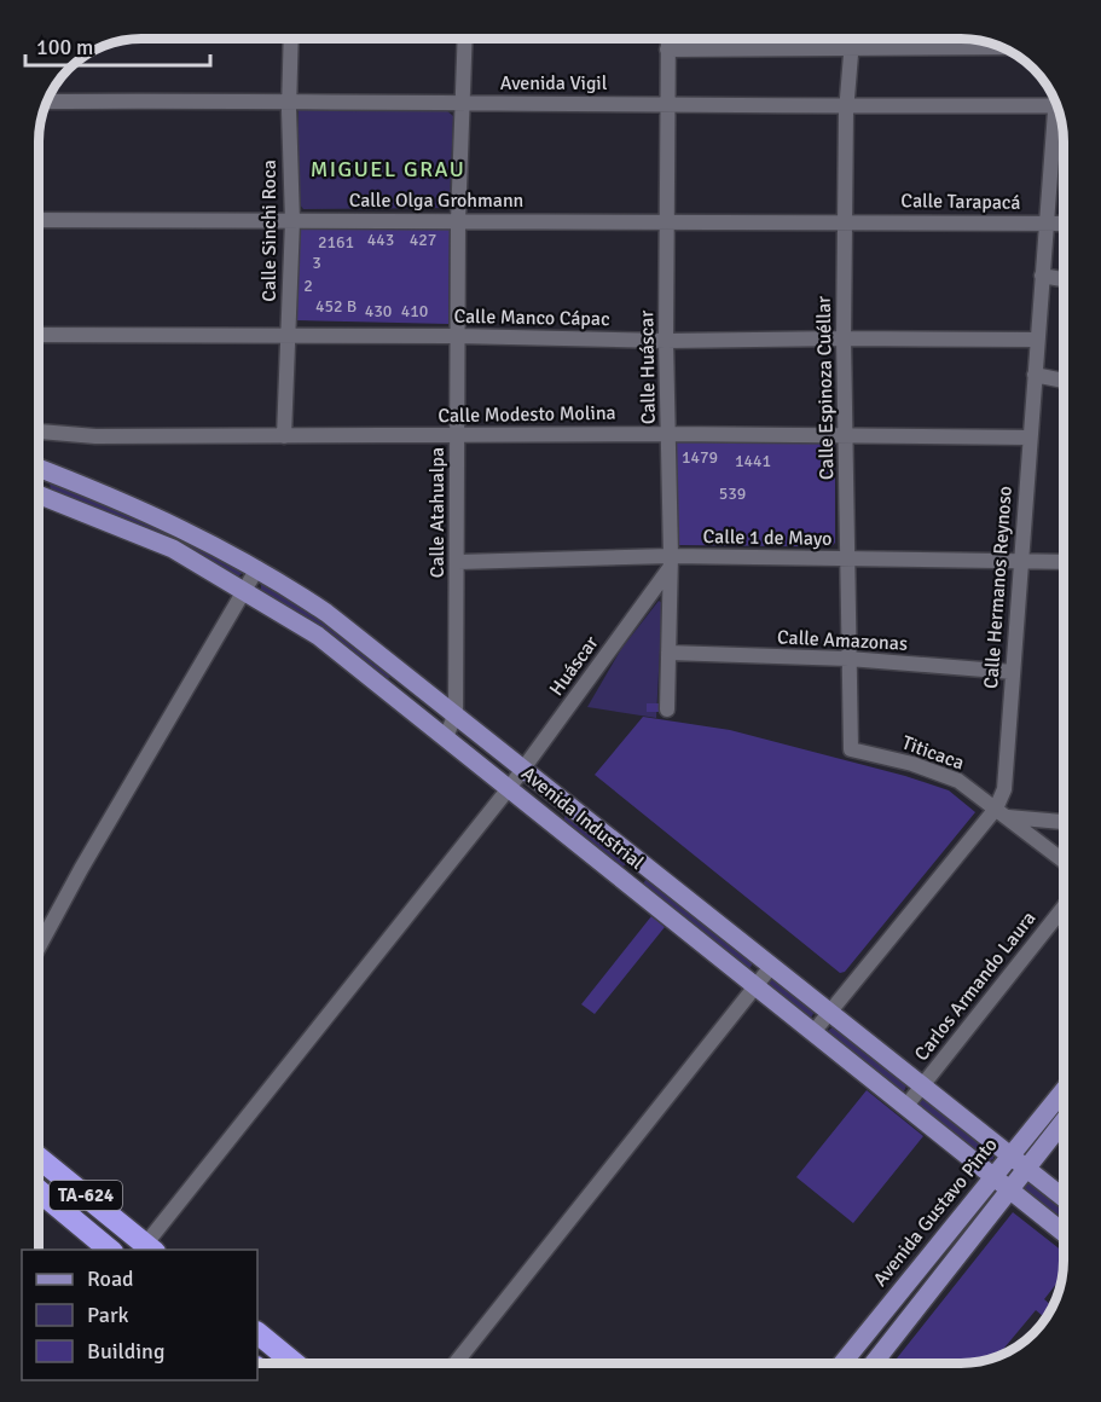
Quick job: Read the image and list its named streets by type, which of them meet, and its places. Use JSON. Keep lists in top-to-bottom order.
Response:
{
  "streets": {
    "highway": ["TA-624"],
    "main road": ["Avenida Industrial", "Avenida Gustavo Pinto"],
    "street": [
      "Avenida Vigil",
      "Calle Olga Grohmann",
      "Calle Tarapacá",
      "Calle Sinchi Roca",
      "Calle Manco Cápac",
      "Calle Huáscar",
      "Calle Espinoza Cuéllar",
      "Calle Modesto Molina",
      "Calle Atahualpa",
      "Calle 1 de Mayo",
      "Calle Hermanos Reynoso",
      "Calle Amazonas",
      "Huáscar",
      "Titicaca",
      "Carlos Armando Laura"
    ]
  },
  "crossings": [
    ["Avenida Vigil", "Calle Sinchi Roca"],
    ["Avenida Vigil", "Calle Huáscar"],
    ["Avenida Vigil", "Calle Espinoza Cuéllar"],
    ["Avenida Vigil", "Calle Atahualpa"],
    ["Calle Olga Grohmann", "Calle Tarapacá"],
    ["Calle Olga Grohmann", "Calle Sinchi Roca"],
    ["Calle Olga Grohmann", "Calle Huáscar"],
    ["Calle Olga Grohmann", "Calle Espinoza Cuéllar"],
    ["Calle Olga Grohmann", "Calle Atahualpa"],
    ["Calle Tarapacá", "Calle Espinoza Cuéllar"],
    ["Calle Tarapacá", "Calle Hermanos Reynoso"],
    ["Calle Sinchi Roca", "Calle Manco Cápac"],
    ["Calle Sinchi Roca", "Calle Modesto Molina"],
    ["Calle Manco Cápac", "Calle Huáscar"],
    ["Calle Manco Cápac", "Calle Espinoza Cuéllar"],
    ["Calle Manco Cápac", "Calle Atahualpa"],
    ["Calle Manco Cápac", "Calle Hermanos Reynoso"],
    ["Calle Huáscar", "Calle Modesto Molina"],
    ["Calle Huáscar", "Calle 1 de Mayo"],
    ["Calle Huáscar", "Calle Amazonas"],
    ["Calle Huáscar", "Huáscar"],
    ["Calle Espinoza Cuéllar", "Calle Modesto Molina"],
    ["Calle Espinoza Cuéllar", "Calle 1 de Mayo"],
    ["Calle Espinoza Cuéllar", "Calle Amazonas"],
    ["Calle Espinoza Cuéllar", "Titicaca"],
    ["Calle Modesto Molina", "Calle Atahualpa"],
    ["Calle Modesto Molina", "Calle Hermanos Reynoso"],
    ["Calle Atahualpa", "Calle 1 de Mayo"],
    ["Calle Atahualpa", "Avenida Industrial"],
    ["Calle 1 de Mayo", "Calle Hermanos Reynoso"],
    ["Calle 1 de Mayo", "Huáscar"],
    ["Calle Hermanos Reynoso", "Calle Amazonas"],
    ["Calle Hermanos Reynoso", "Titicaca"],
    ["Calle Hermanos Reynoso", "Avenida Industrial"],
    ["Huáscar", "Avenida Industrial"],
    ["Huáscar", "TA-624"],
    ["Avenida Industrial", "Carlos Armando Laura"],
    ["Avenida Industrial", "Avenida Gustavo Pinto"]
  ],
  "districts": ["MIGUEL GRAU"],
  "house_numbers": [
    "443",
    "427",
    "2161",
    "3",
    "2",
    "452 B",
    "430",
    "410",
    "1479",
    "1441",
    "539"
  ],
  "legend": ["Road", "Park", "Building"],
  "scale_bar": "100 m"
}
